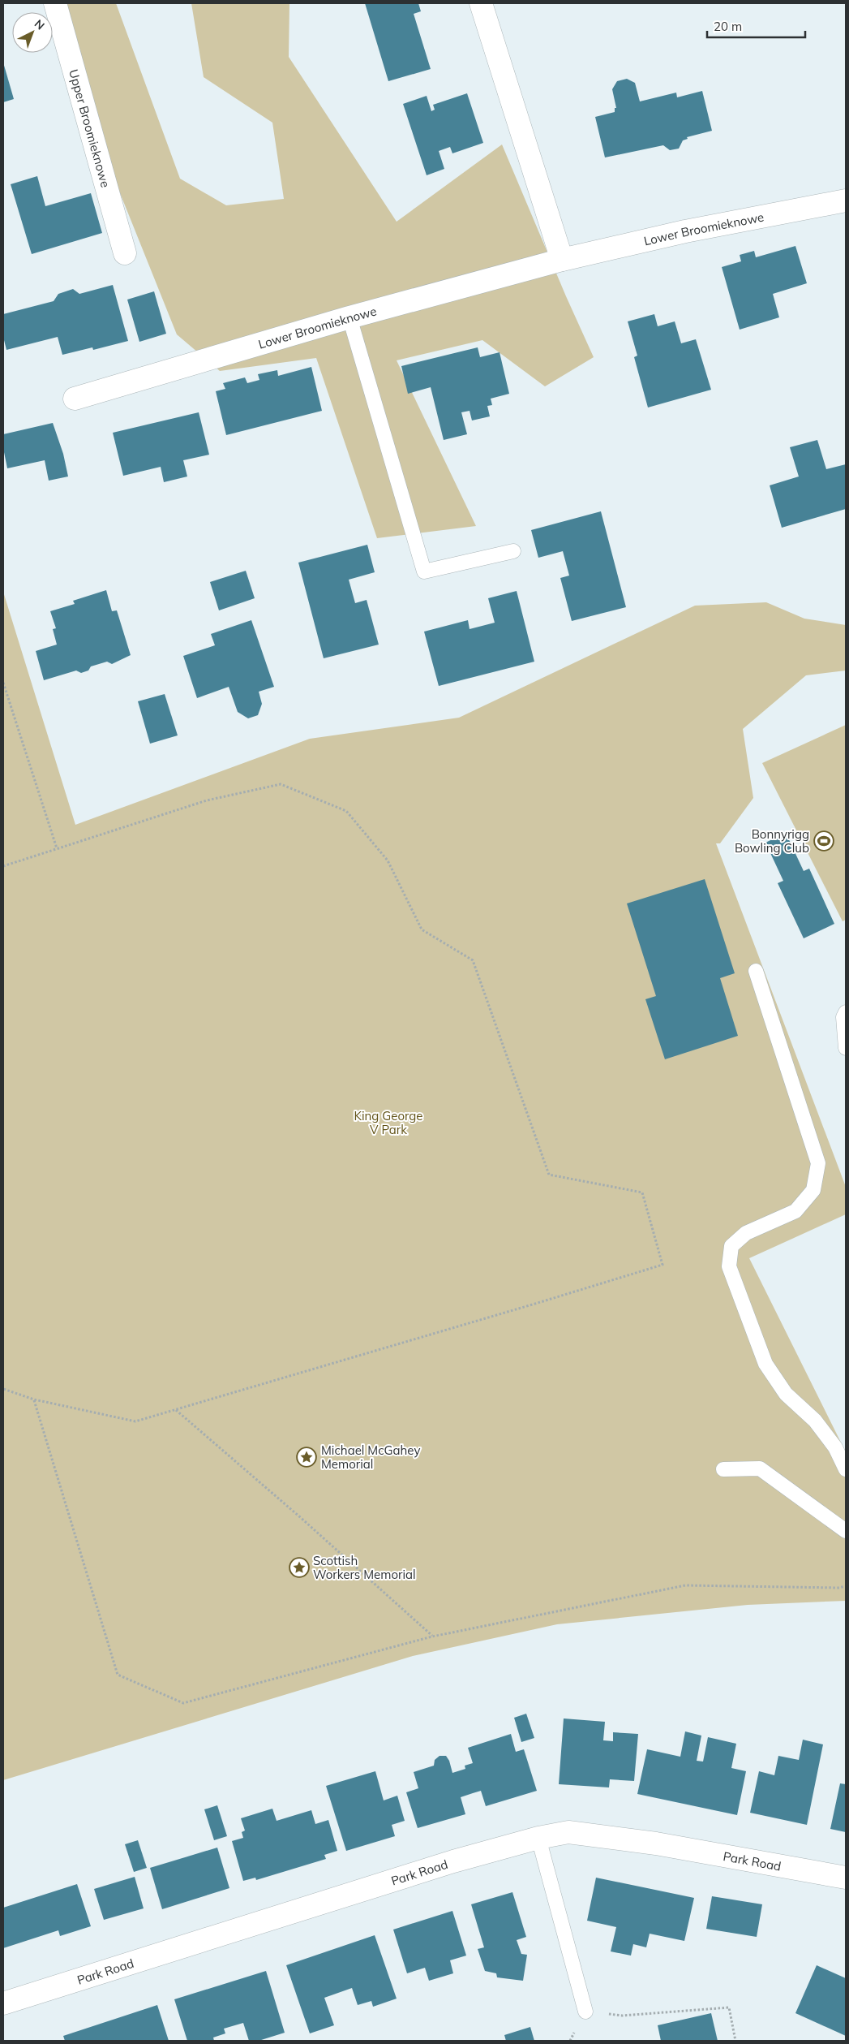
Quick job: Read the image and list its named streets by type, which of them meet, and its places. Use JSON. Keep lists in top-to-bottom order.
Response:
{
  "streets": {
    "street": ["Upper Broomieknowe", "Lower Broomieknowe", "Park Road"]
  },
  "parks": ["King George V Park"],
  "places": {
    "sports": ["Bonnyrigg Bowling Club"],
    "place": ["Michael McGahey Memorial", "Scottish Workers Memorial"]
  },
  "scale_bar": "20 m",
  "north": "top right"
}
